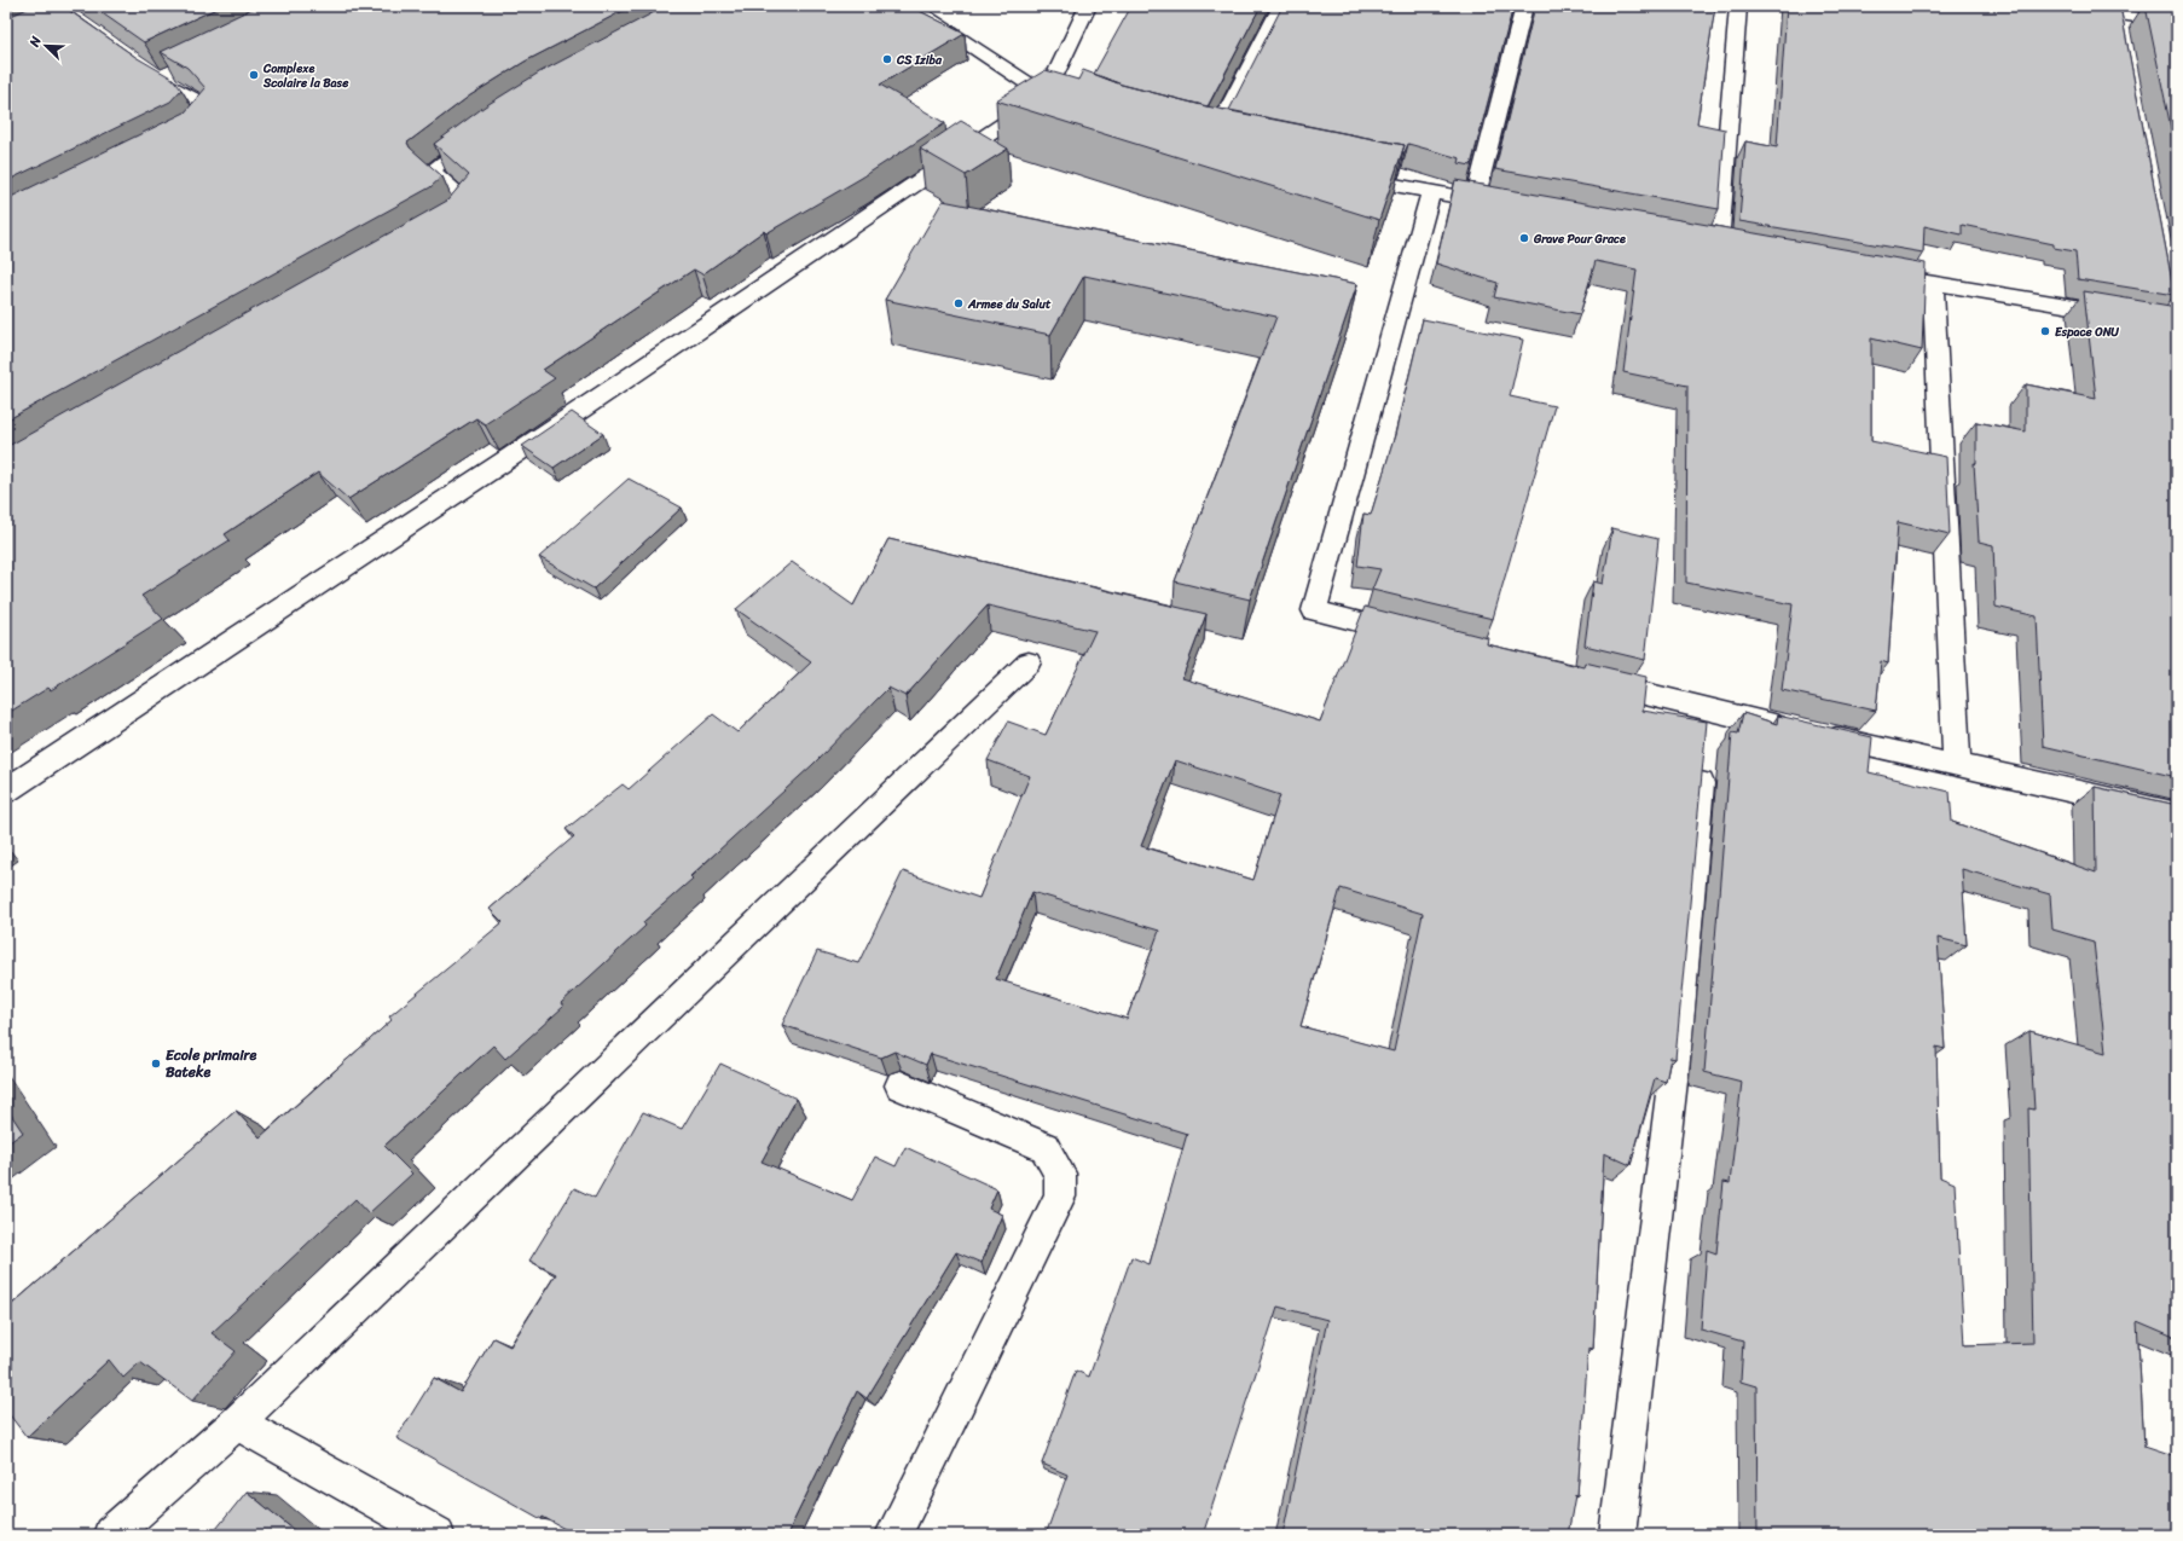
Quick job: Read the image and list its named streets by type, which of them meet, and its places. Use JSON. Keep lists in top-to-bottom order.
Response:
{
  "places": [
    "CS Iziba",
    "Complexe Scolaire la Base",
    "Grave Pour Grace",
    "Armee du Salut",
    "Espace ONU",
    "Ecole primaire Bateke"
  ],
  "north": "top left"
}
